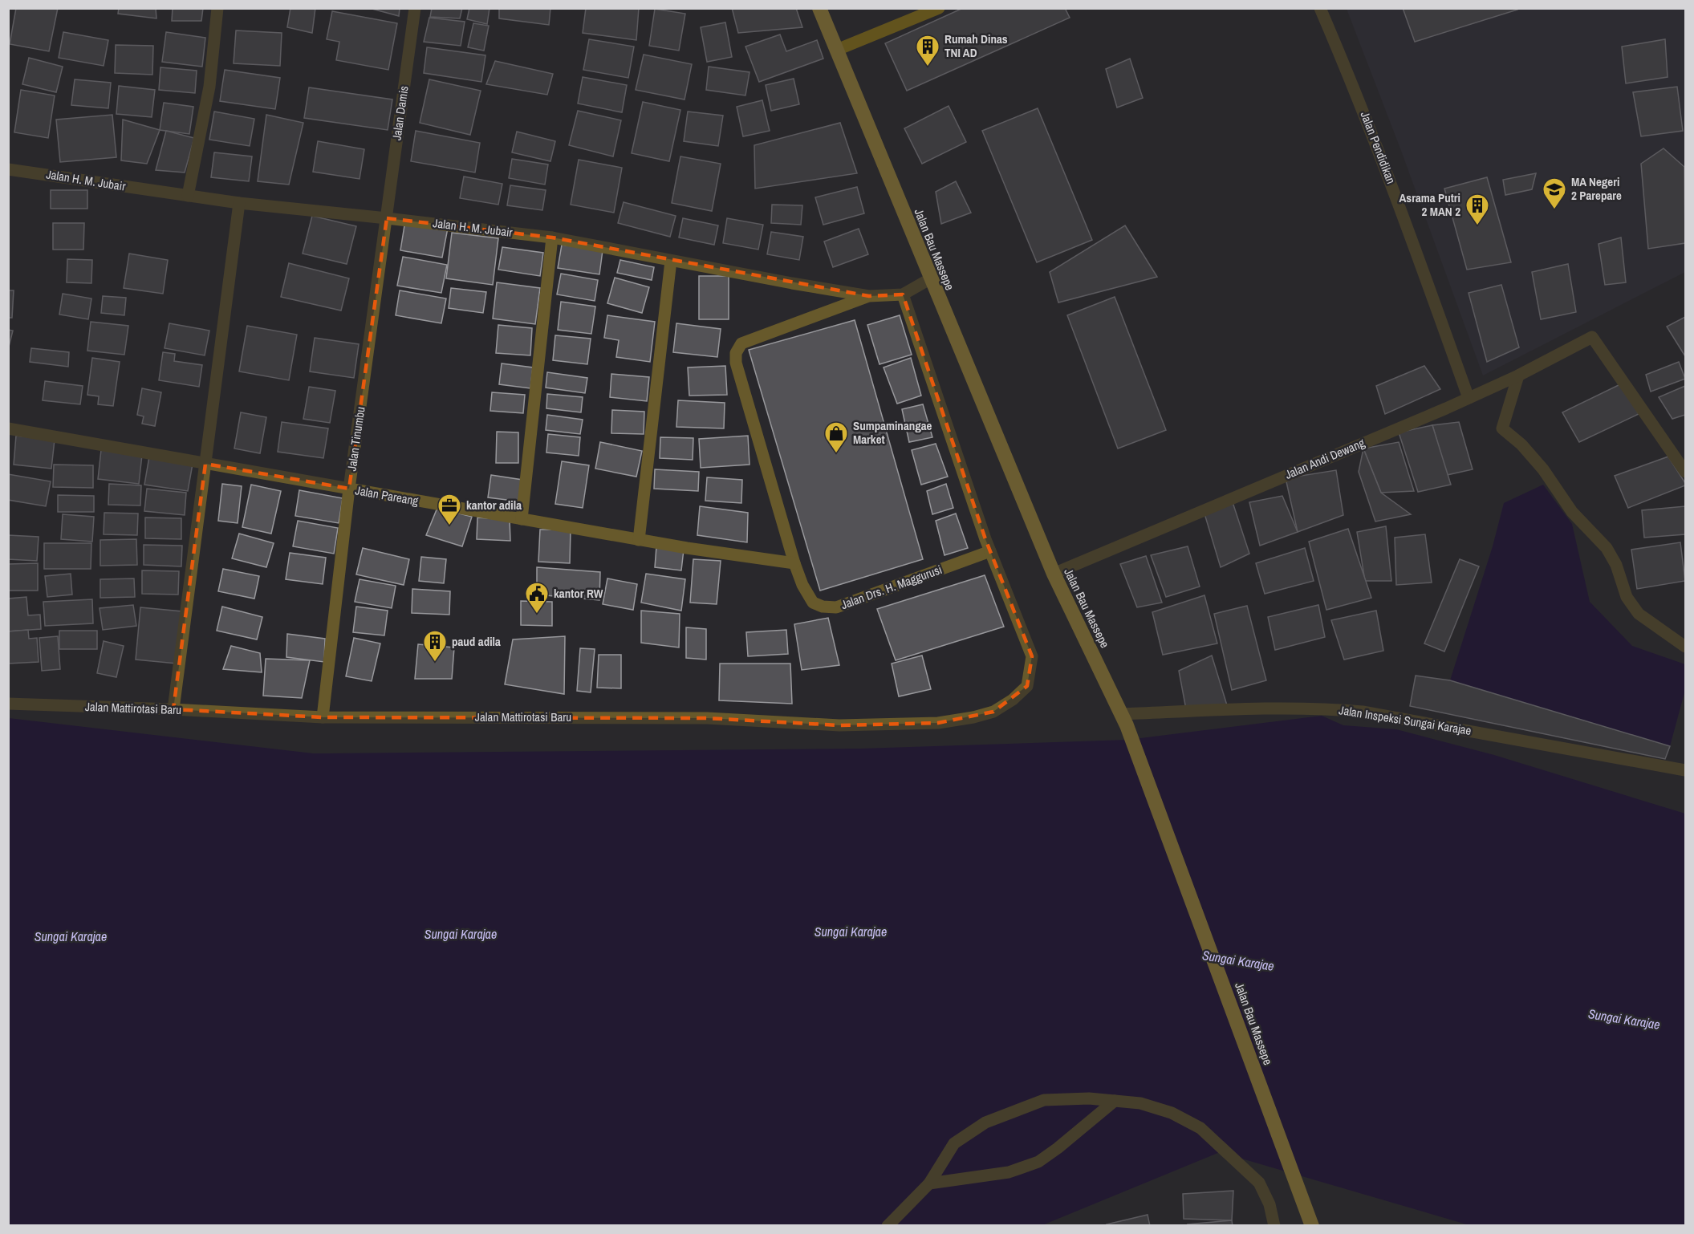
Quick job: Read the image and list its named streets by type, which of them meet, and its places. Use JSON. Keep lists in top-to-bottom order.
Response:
{
  "streets": {
    "highway": ["Jalan Bau Massepe"],
    "street": [
      "Jalan Damis",
      "Jalan Pendidikan",
      "Jalan H. M. Jubair",
      "Jalan Tinumbu",
      "Jalan Andi Dewang",
      "Jalan Pareang",
      "Jalan Drs. H. Maggurusi",
      "Jalan Mattirotasi Baru",
      "Jalan Inspeksi Sungai Karajae"
    ]
  },
  "crossings": [
    ["Jalan Damis", "Jalan H. M. Jubair"],
    ["Jalan Damis", "Jalan Tinumbu"],
    ["Jalan Pendidikan", "Jalan Andi Dewang"],
    ["Jalan H. M. Jubair", "Jalan Bau Massepe"],
    ["Jalan H. M. Jubair", "Jalan Tinumbu"],
    ["Jalan H. M. Jubair", "Jalan Drs. H. Maggurusi"],
    ["Jalan Bau Massepe", "Jalan Andi Dewang"],
    ["Jalan Bau Massepe", "Jalan Inspeksi Sungai Karajae"],
    ["Jalan Tinumbu", "Jalan Pareang"],
    ["Jalan Tinumbu", "Jalan Mattirotasi Baru"],
    ["Jalan Pareang", "Jalan Drs. H. Maggurusi"],
    ["Jalan Drs. H. Maggurusi", "Jalan Mattirotasi Baru"]
  ],
  "water": ["Sungai Karajae"],
  "places": {
    "building": ["Rumah Dinas TNI AD", "Asrama Putri 2 MAN 2", "paud adila"],
    "school or university": ["MA Negeri 2 Parepare"],
    "shop": ["Sumpaminangae Market"],
    "office": ["kantor adila"],
    "public building": ["kantor RW"]
  }
}
